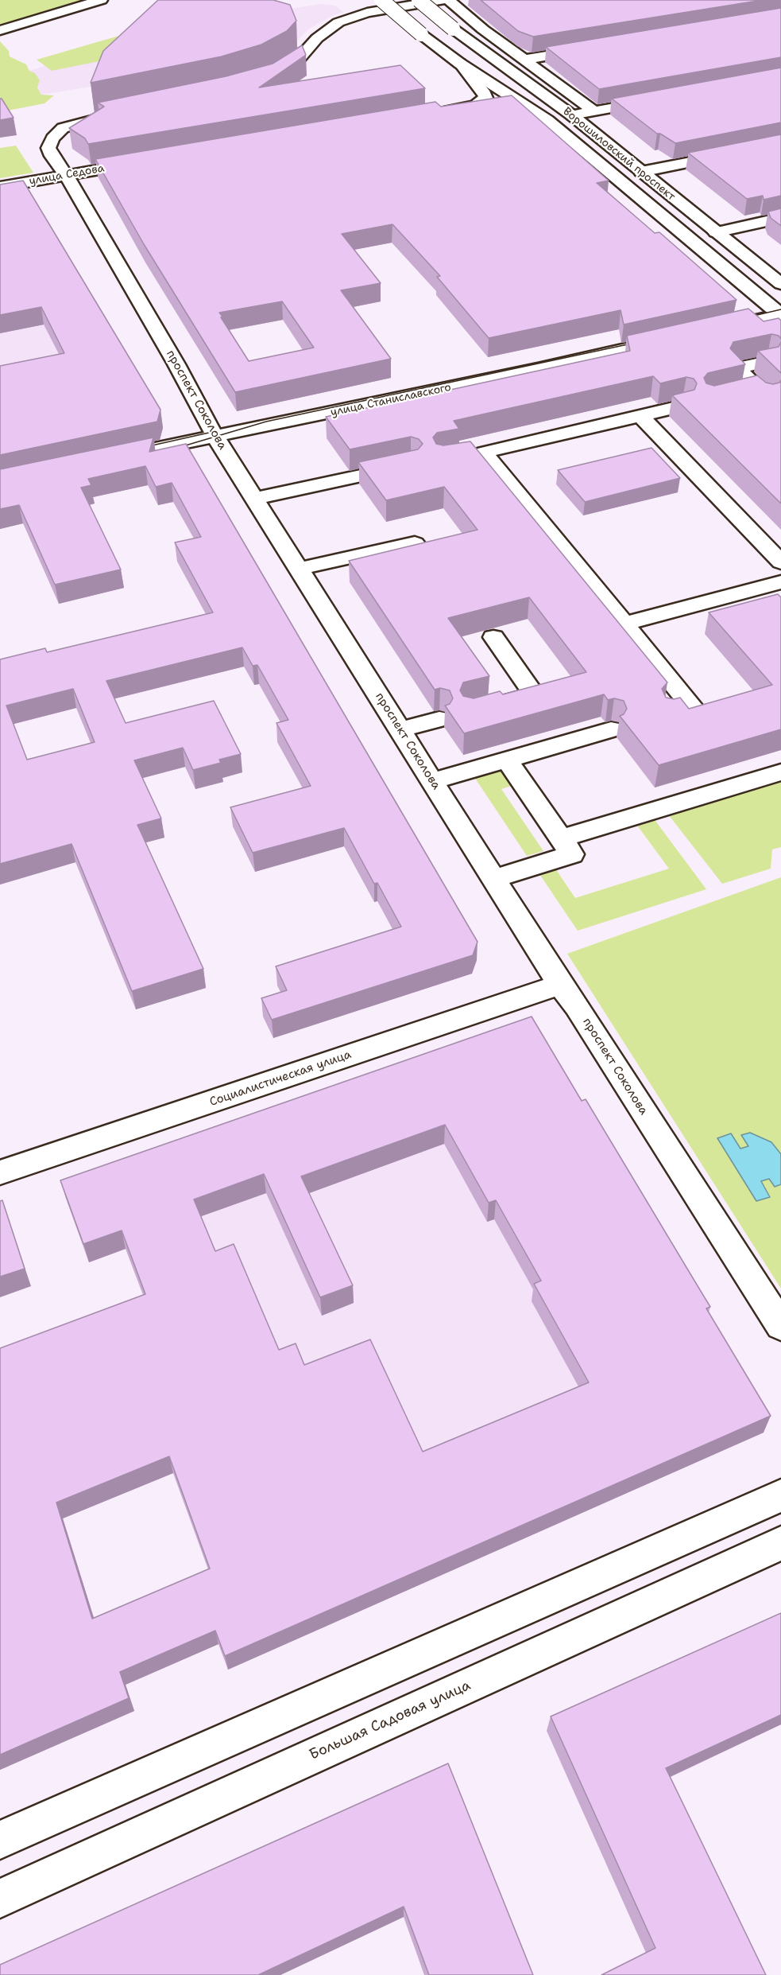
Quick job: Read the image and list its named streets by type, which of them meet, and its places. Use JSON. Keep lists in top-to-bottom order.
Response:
{
  "streets": {
    "street": [
      "Ворошиловский проспект",
      "улица Седова",
      "проспект Соколова",
      "улица Станиславского",
      "Социалистическая улица",
      "Большая Садовая улица"
    ]
  },
  "crossings": [
    ["улица Седова", "проспект Соколова"],
    ["проспект Соколова", "улица Станиславского"],
    ["проспект Соколова", "Социалистическая улица"]
  ]
}
